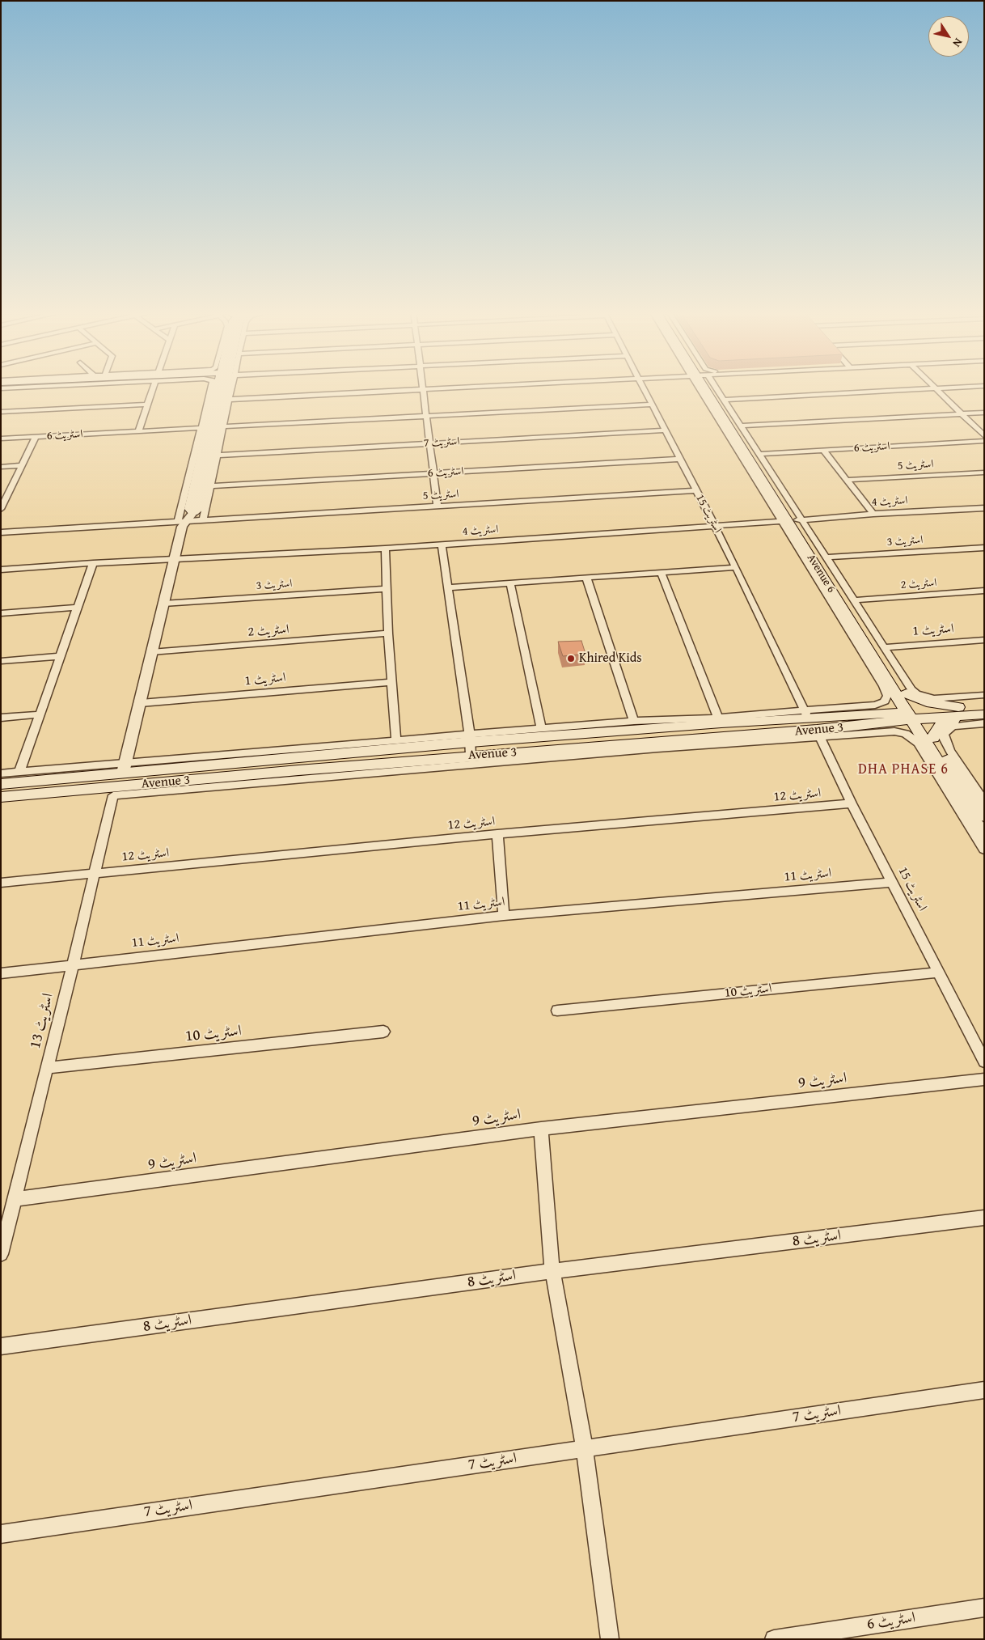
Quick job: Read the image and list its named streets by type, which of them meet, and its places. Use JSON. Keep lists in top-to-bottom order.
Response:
{
  "streets": {
    "main road": ["Avenue 6", "Avenue 3"],
    "street": [
      "اسٹریٹ 6",
      "اسٹریٹ 7",
      "اسٹریٹ 5",
      "اسٹریٹ 4",
      "اسٹریٹ 15",
      "اسٹریٹ 3",
      "اسٹریٹ 2",
      "اسٹریٹ 1",
      "اسٹریٹ 12",
      "اسٹریٹ 11",
      "اسٹریٹ 10",
      "اسٹریٹ 13",
      "اسٹریٹ 9",
      "اسٹریٹ 8"
    ]
  },
  "crossings": [
    ["اسٹریٹ 6", "اسٹریٹ 15"],
    ["اسٹریٹ 7", "اسٹریٹ 15"],
    ["اسٹریٹ 5", "اسٹریٹ 15"],
    ["اسٹریٹ 4", "اسٹریٹ 15"],
    ["اسٹریٹ 4", "Avenue 6"],
    ["اسٹریٹ 15", "Avenue 3"],
    ["اسٹریٹ 15", "اسٹریٹ 12"],
    ["اسٹریٹ 15", "اسٹریٹ 11"],
    ["اسٹریٹ 15", "اسٹریٹ 10"],
    ["اسٹریٹ 15", "اسٹریٹ 13"],
    ["Avenue 6", "Avenue 3"],
    ["Avenue 3", "اسٹریٹ 13"],
    ["اسٹریٹ 12", "اسٹریٹ 13"],
    ["اسٹریٹ 11", "اسٹریٹ 13"],
    ["اسٹریٹ 10", "اسٹریٹ 13"],
    ["اسٹریٹ 13", "اسٹریٹ 9"]
  ],
  "districts": ["DHA PHASE 6"],
  "places": ["Khired Kids"],
  "north": "bottom right"
}
